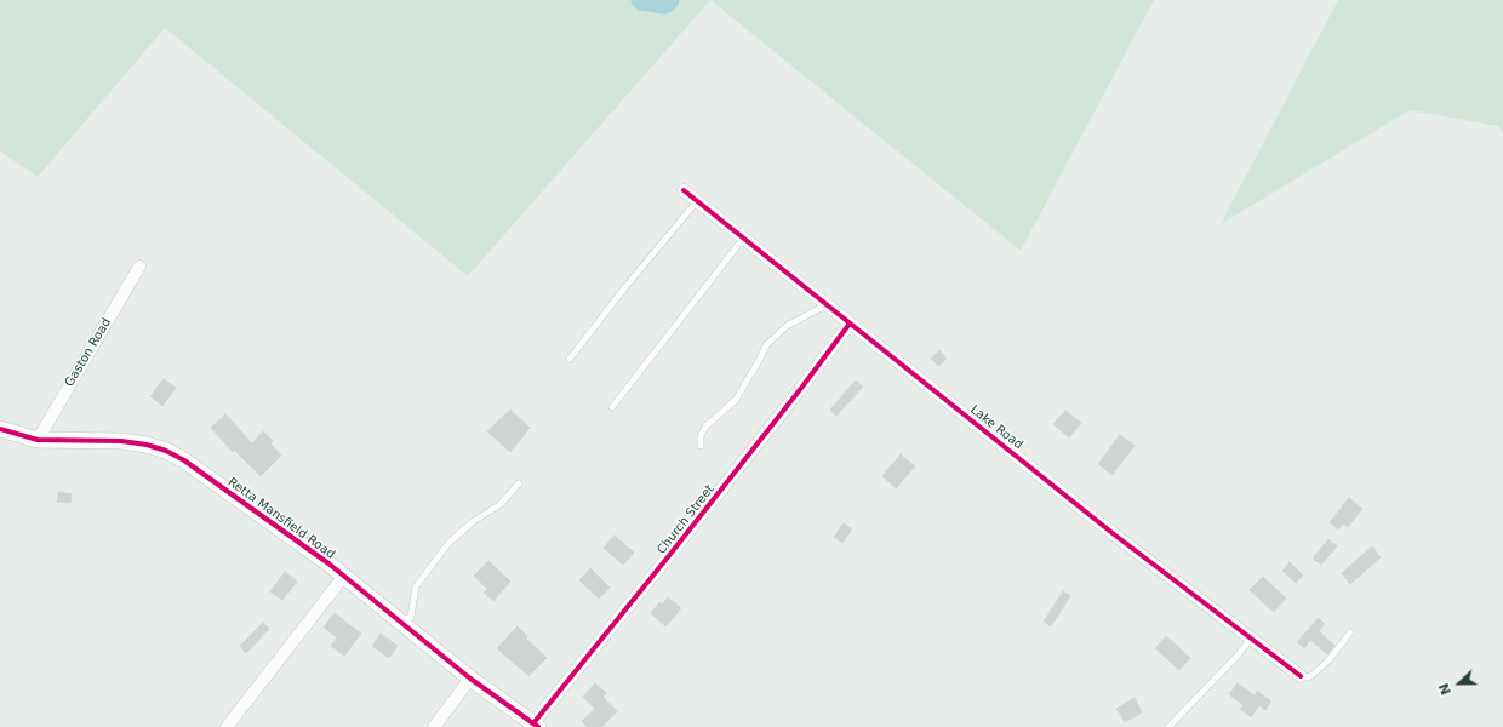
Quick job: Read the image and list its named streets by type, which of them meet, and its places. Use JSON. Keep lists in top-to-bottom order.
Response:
{
  "streets": {
    "street": [
      "Gaston Road",
      "Lake Road",
      "Retta Mansfield Road",
      "Church Street"
    ]
  },
  "crossings": [
    ["Gaston Road", "Retta Mansfield Road"],
    ["Lake Road", "Church Street"],
    ["Retta Mansfield Road", "Church Street"]
  ],
  "north": "left"
}
